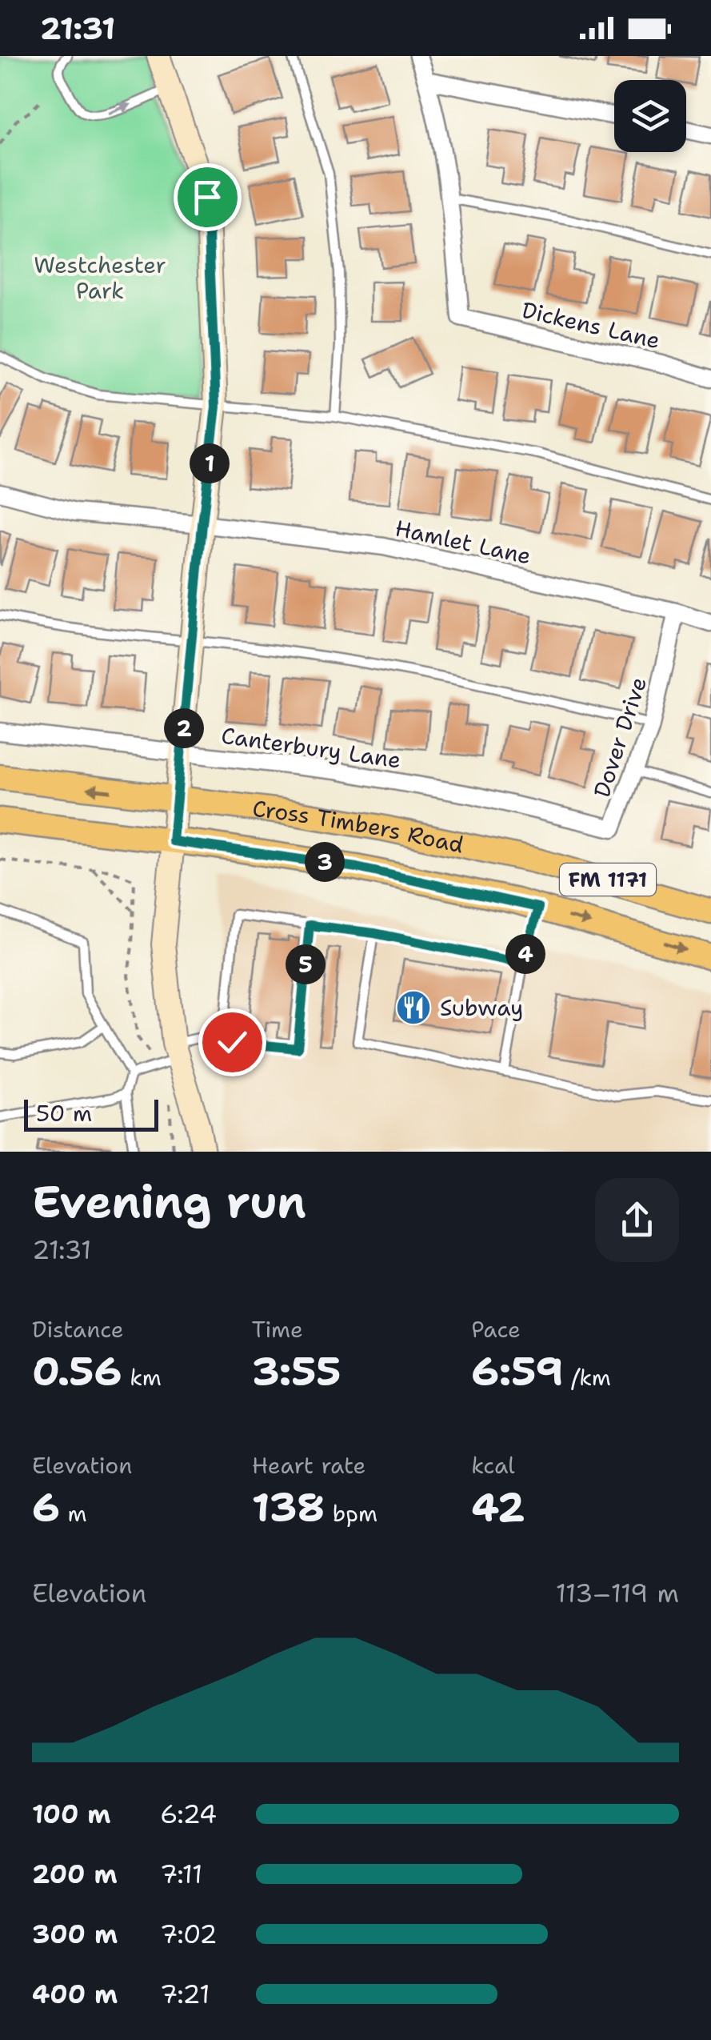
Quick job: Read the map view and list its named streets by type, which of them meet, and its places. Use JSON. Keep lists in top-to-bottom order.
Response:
{
  "streets": {
    "main road": ["Cross Timbers Road", "FM 1171"],
    "street": [
      "Dickens Lane",
      "Hamlet Lane",
      "Dover Drive",
      "Canterbury Lane"
    ]
  },
  "crossings": [
    ["Hamlet Lane", "Dover Drive"],
    ["Dover Drive", "Canterbury Lane"]
  ],
  "parks": ["Westchester Park"],
  "places": {
    "restaurant": ["Subway"]
  },
  "scale_bar": "50 m",
  "page": {
    "status": "21:31",
    "pins": [
      "1",
      "2",
      "3",
      "4",
      "5"
    ],
    "scale": "50 m",
    "heading": ["Evening run", "21:31"],
    "stats": [
      ["Distance", "0.56 km"],
      ["Time", "3:55"],
      ["Pace", "6:59 /km"],
      ["Elevation", "6 m"],
      ["Heart rate", "138 bpm"],
      ["kcal", "42"]
    ],
    "chart": ["Elevation", "113–119 m"],
    "list": [
      {
        "name": "100 m",
        "note": "6:24"
      },
      {
        "name": "200 m",
        "note": "7:11"
      },
      {
        "name": "300 m",
        "note": "7:02"
      },
      {
        "name": "400 m",
        "note": "7:21"
      }
    ]
  }
}
